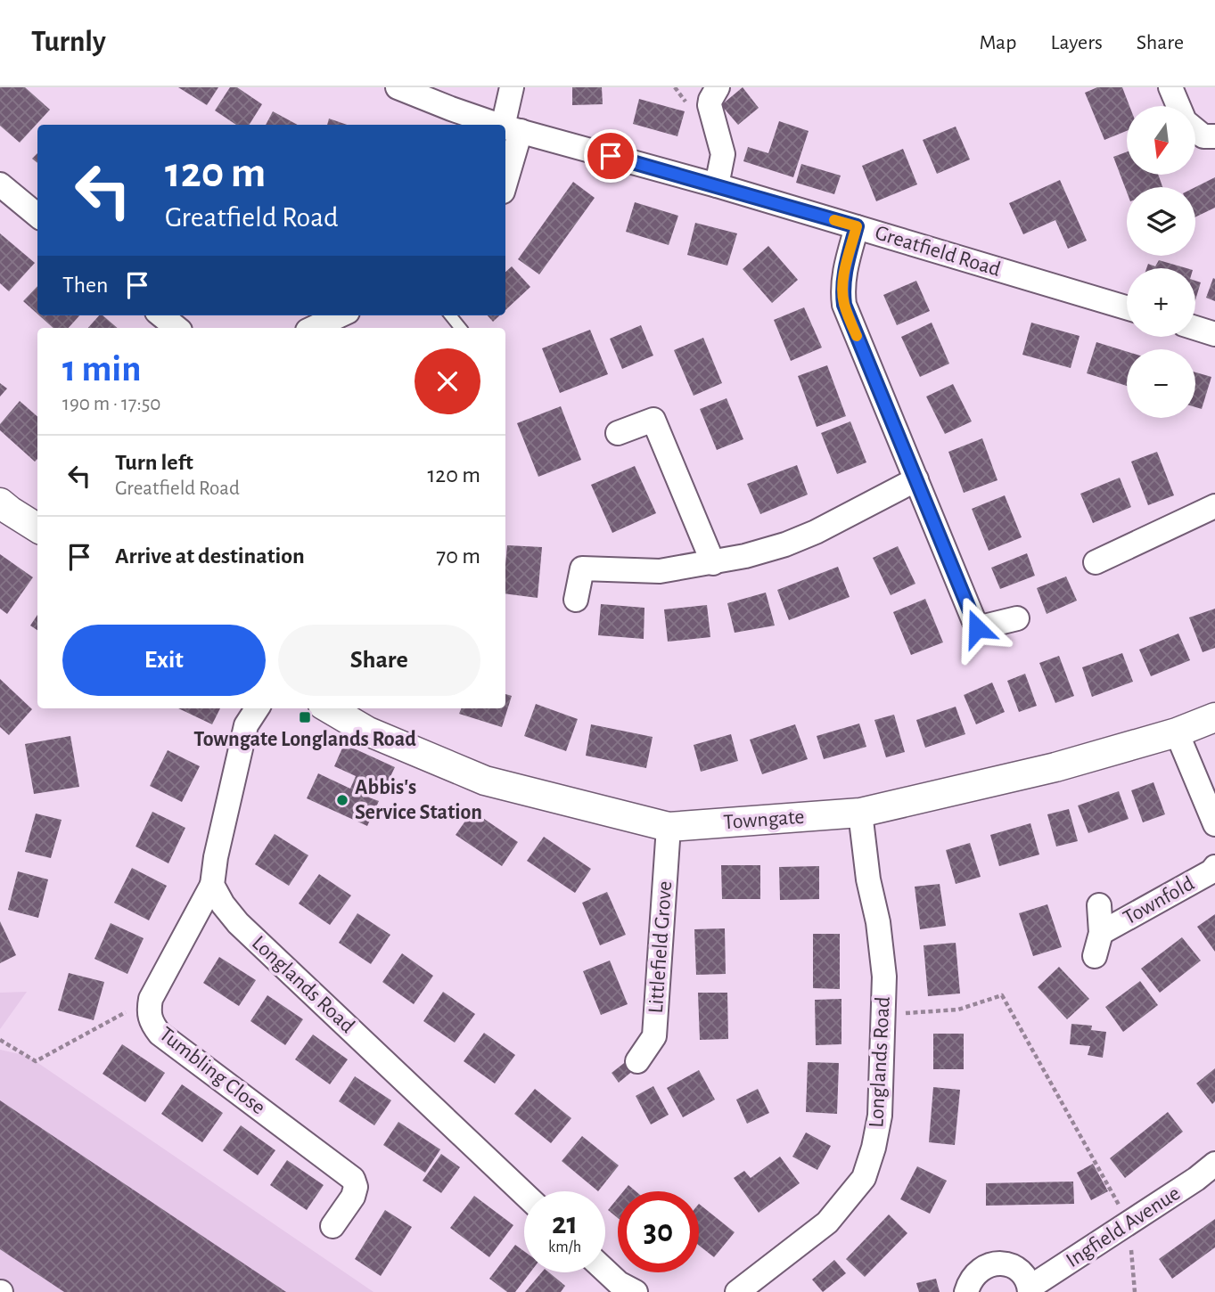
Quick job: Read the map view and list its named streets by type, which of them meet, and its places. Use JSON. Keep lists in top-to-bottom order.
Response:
{
  "streets": {
    "street": [
      "Greatfield Road",
      "Towngate",
      "Townfold",
      "Littlefield Grove",
      "Longlands Road",
      "Tumbling Close",
      "Ingfield Avenue"
    ]
  },
  "crossings": [
    ["Towngate", "Littlefield Grove"],
    ["Towngate", "Longlands Road"],
    ["Longlands Road", "Tumbling Close"]
  ],
  "places": {
    "transit": ["Towngate Longlands Road"],
    "other": ["Abbis's Service Station"]
  },
  "north": "bottom",
  "page": {
    "header": "Turnly",
    "nav": ["Map", "Layers", "Share"],
    "map_buttons": ["+", "−"],
    "turn": ["120 m", "Greatfield Road"],
    "then": "Then",
    "heading": ["1 min", "190 m · 17:50"],
    "list": [
      {
        "name": "Turn left",
        "note": "Greatfield Road",
        "value": "120 m"
      },
      {
        "name": "Arrive at destination",
        "value": "70 m"
      }
    ],
    "buttons": ["Exit", "Share"],
    "speed": "21 km/h",
    "limit": "30"
  }
}
